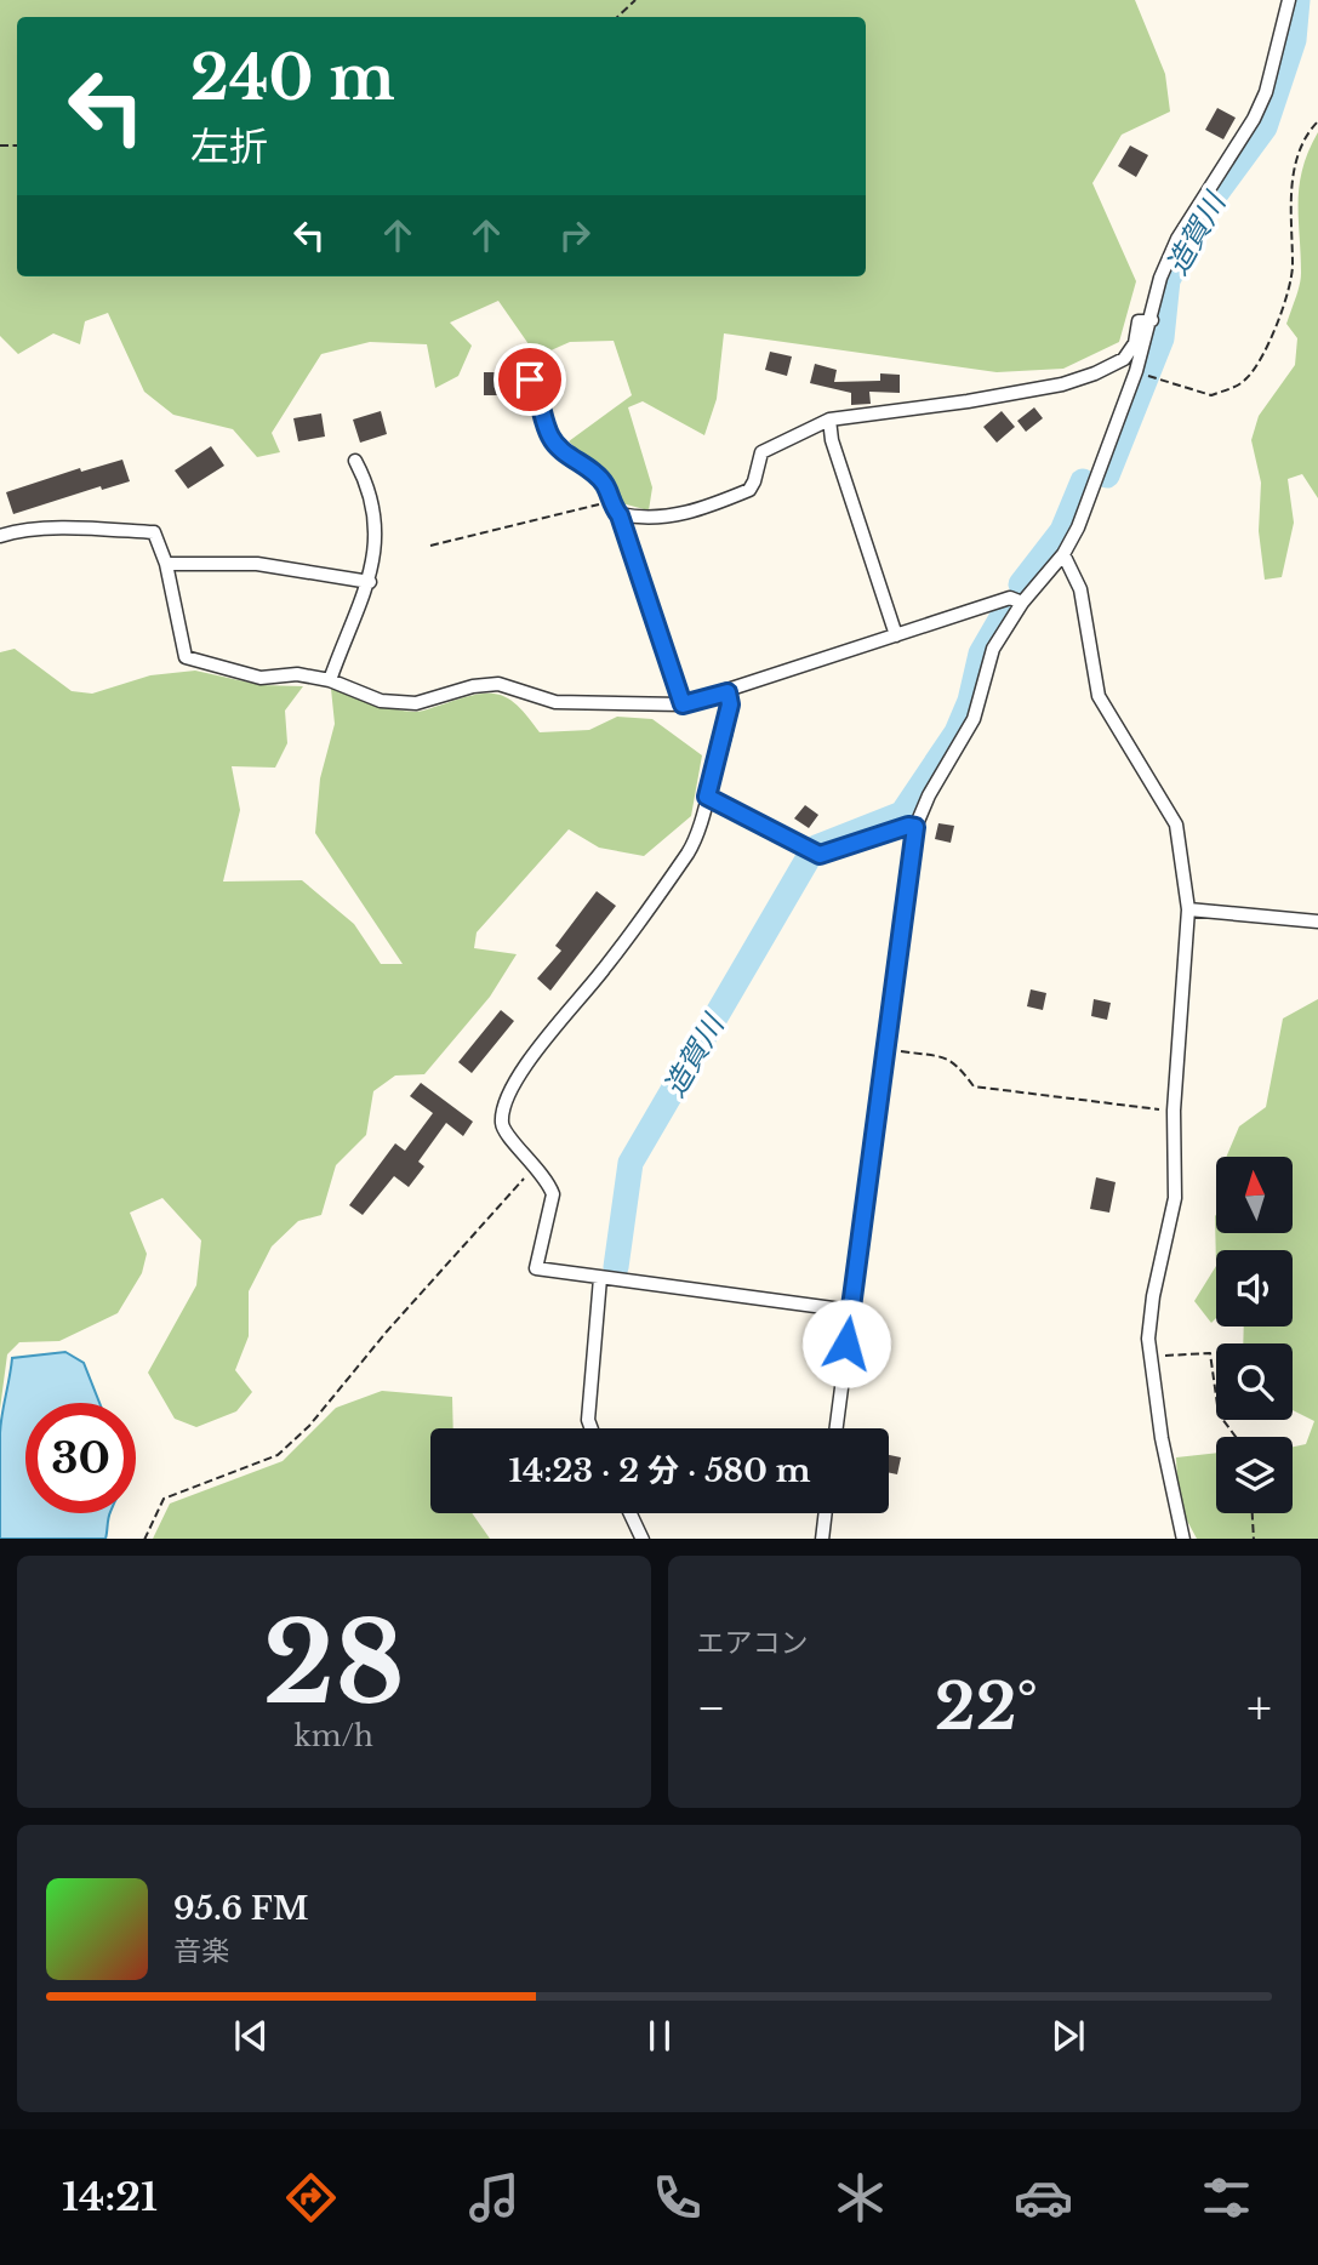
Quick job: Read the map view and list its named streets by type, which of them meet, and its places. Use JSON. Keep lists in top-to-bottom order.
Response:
{
  "water": ["造賀川"],
  "north": "top",
  "page": {
    "turn": ["240 m", "左折"],
    "limit": "30",
    "trip": "14:23 · 2 分 · 580 m",
    "tile": [
      ["28", "km/h"],
      "エアコン"
    ],
    "heat": ["−", "22°", "+"],
    "song": ["95.6 FM", "音楽"],
    "tabs": "14:21"
  }
}
